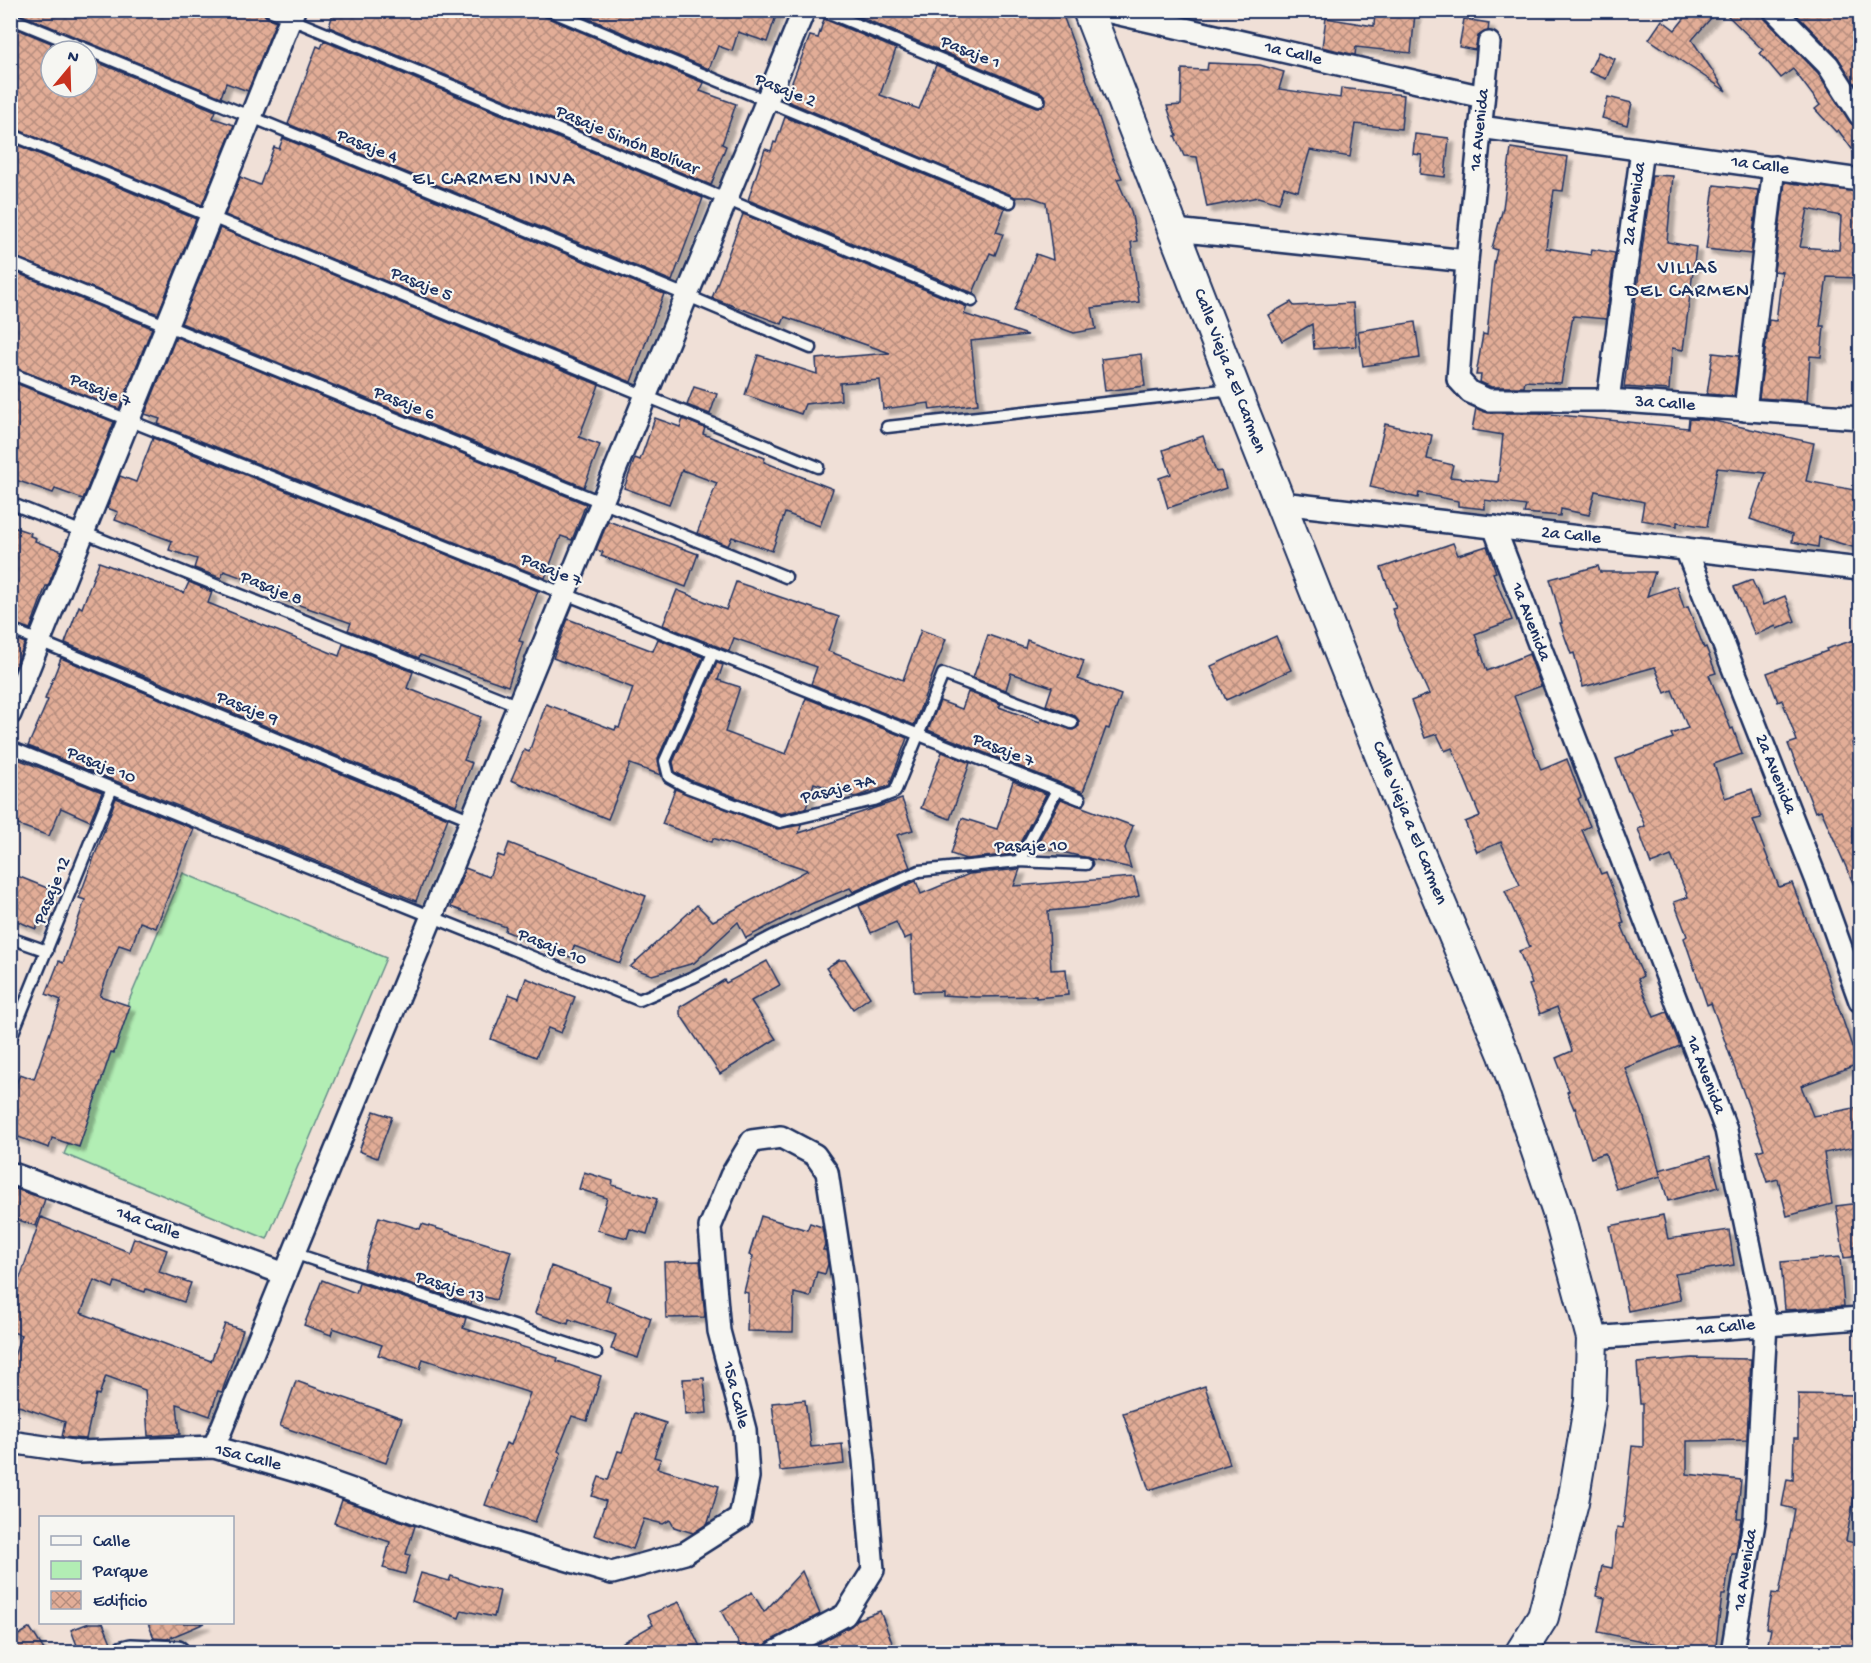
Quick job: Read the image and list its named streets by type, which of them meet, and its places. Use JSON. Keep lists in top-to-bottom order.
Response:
{
  "streets": {
    "street": [
      "1a Calle",
      "1a Avenida",
      "2a Avenida",
      "Calle Vieja a El Carmen",
      "3a Calle",
      "2a Calle",
      "14a Calle",
      "15a Calle"
    ],
    "lane": [
      "Pasaje 1",
      "Pasaje 2",
      "Pasaje Simón Bolívar",
      "Pasaje 4",
      "Pasaje 5",
      "Pasaje 7",
      "Pasaje 6",
      "Pasaje 8",
      "Pasaje 9",
      "Pasaje 10",
      "Pasaje 7A",
      "Pasaje 12",
      "Pasaje 13"
    ]
  },
  "crossings": [
    ["1a Calle", "1a Avenida"],
    ["1a Calle", "2a Avenida"],
    ["1a Calle", "Calle Vieja a El Carmen"],
    ["1a Avenida", "3a Calle"],
    ["1a Avenida", "2a Calle"],
    ["2a Avenida", "3a Calle"],
    ["2a Avenida", "2a Calle"],
    ["Calle Vieja a El Carmen", "2a Calle"],
    ["Pasaje 7", "Pasaje 7A"],
    ["Pasaje 10", "Pasaje 12"]
  ],
  "districts": ["EL CARMEN INVA", "VILLAS DEL CARMEN"],
  "legend": ["Calle", "Parque", "Edificio"],
  "north": "top"
}
